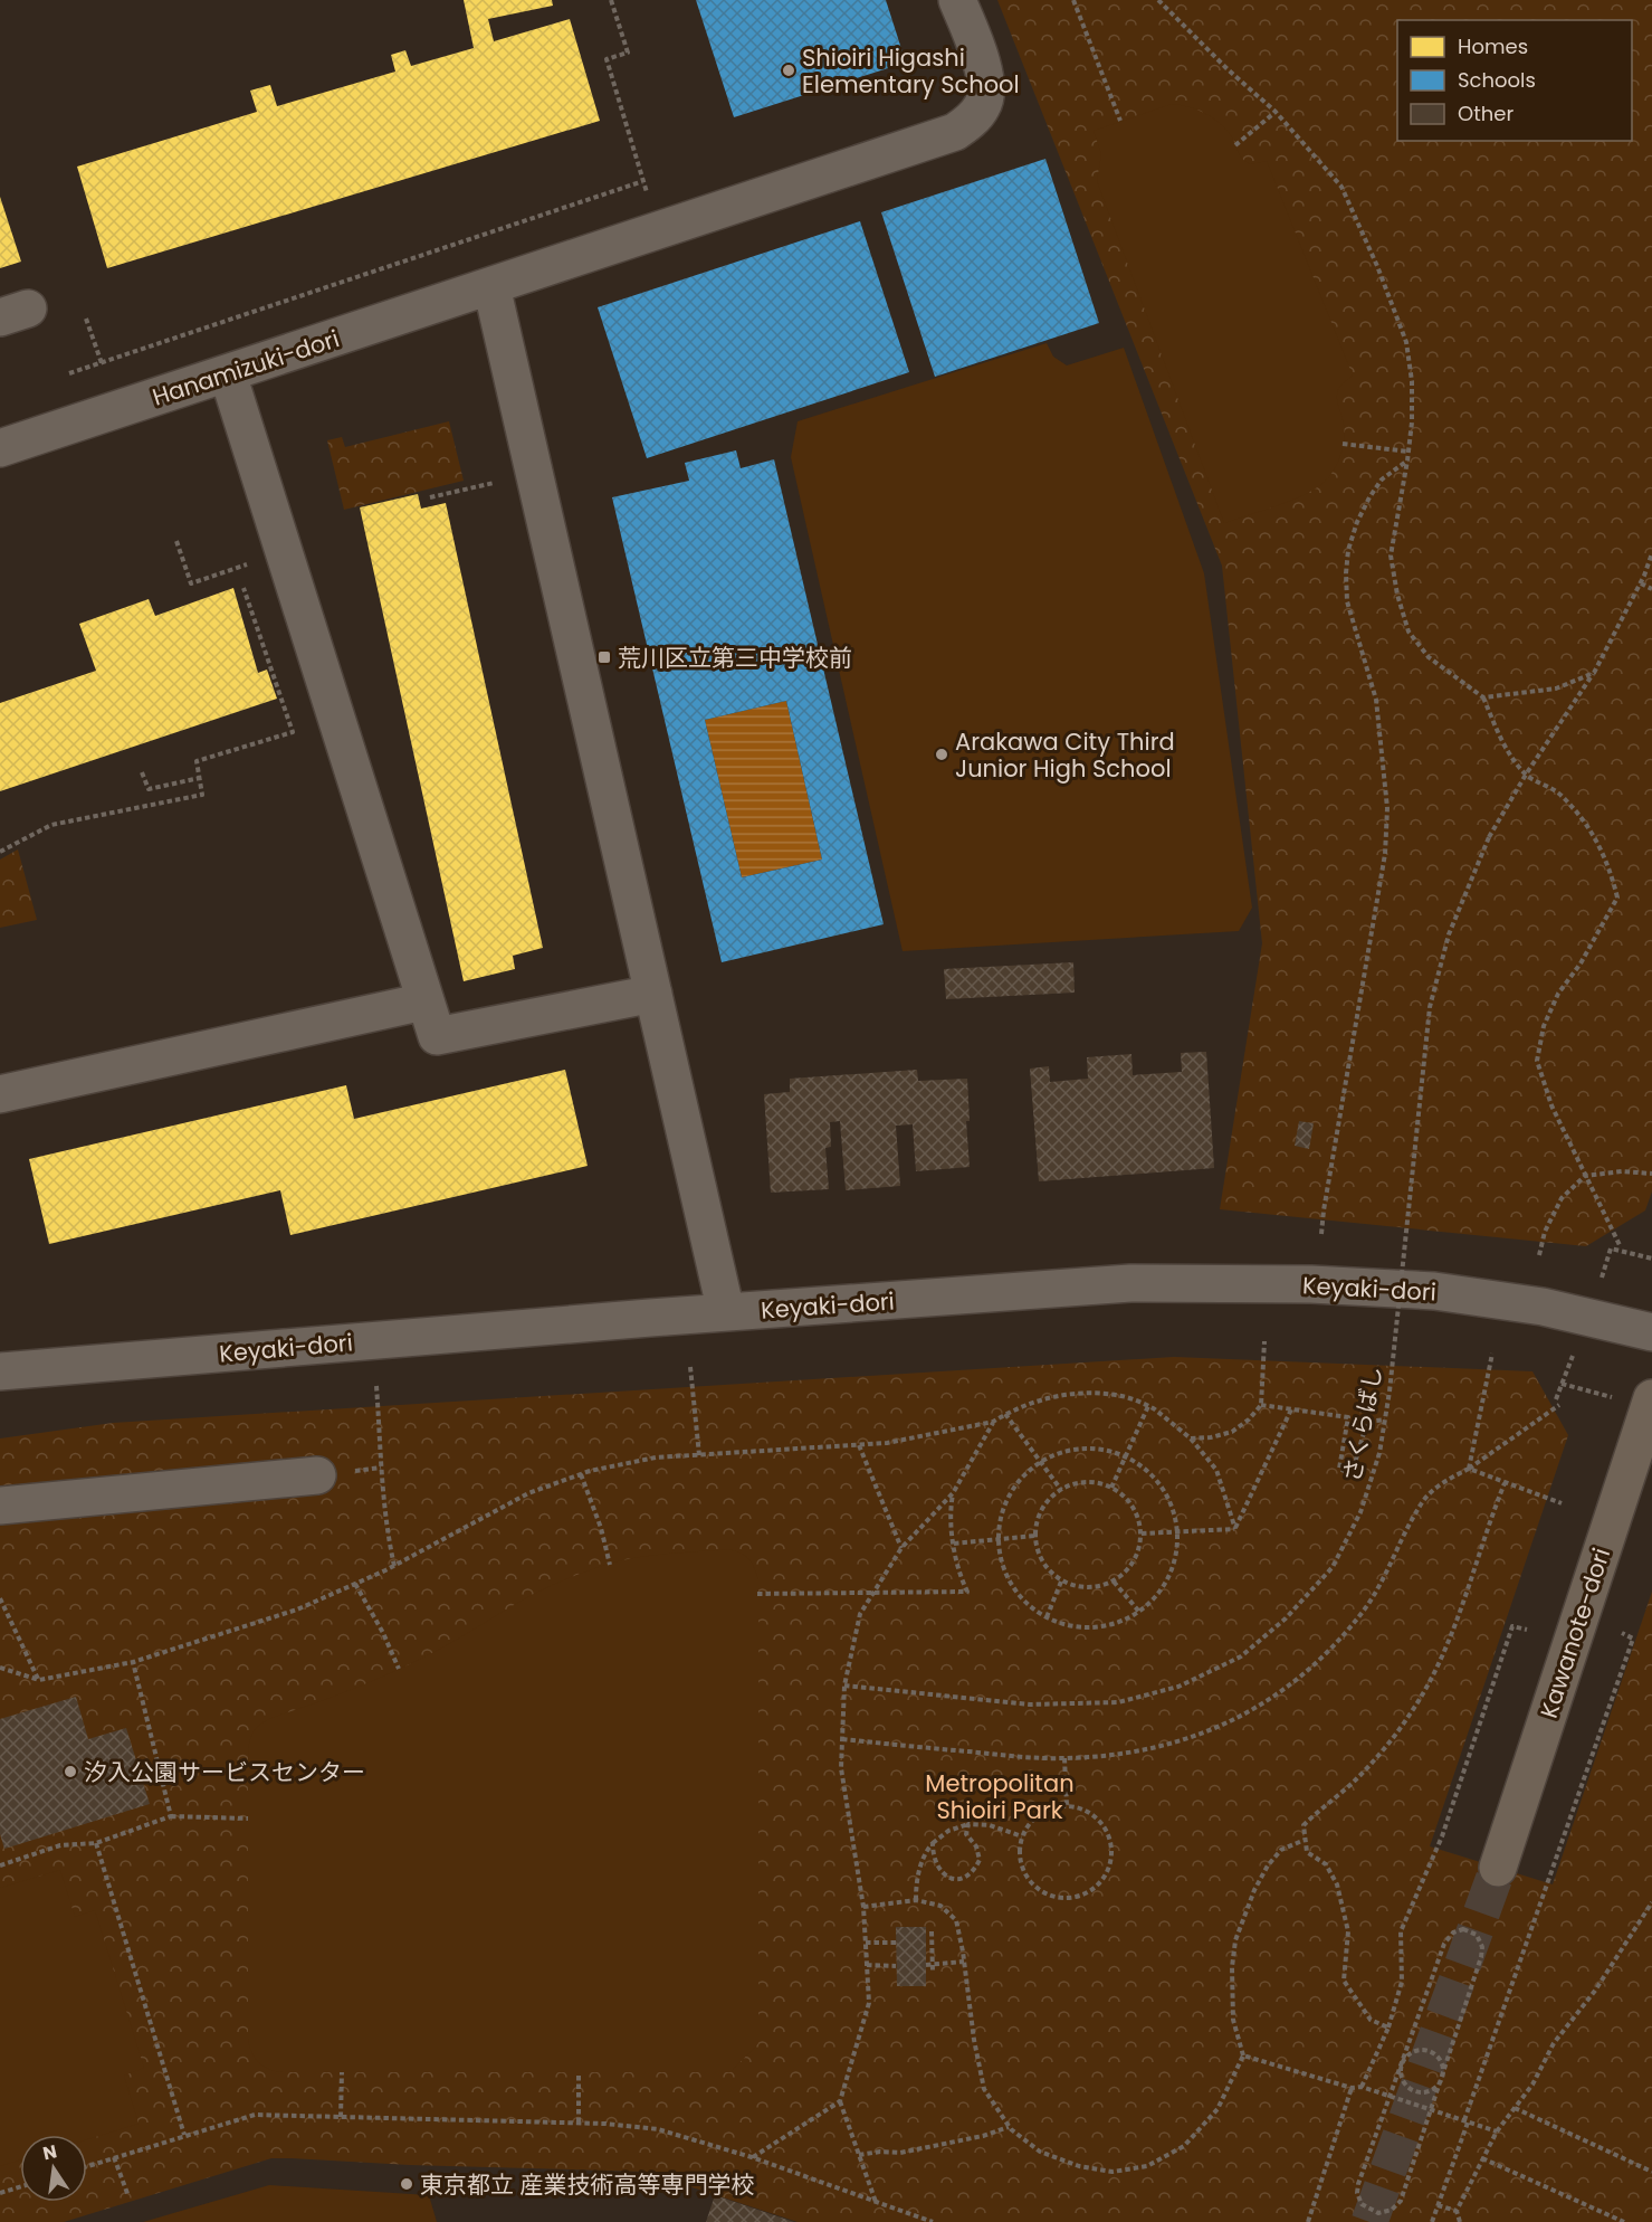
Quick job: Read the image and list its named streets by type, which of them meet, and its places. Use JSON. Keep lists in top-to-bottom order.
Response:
{
  "streets": {
    "main road": ["Kawanote-dori"],
    "street": ["Hanamizuki-dori", "Keyaki-dori"],
    "path": ["さくらばし"]
  },
  "parks": ["Metropolitan Shioiri Park"],
  "places": {
    "other": [
      "Shioiri Higashi Elementary School",
      "Arakawa City Third Junior High School",
      "汐入公園サービスセンター",
      "東京都立 産業技術高等専門学校"
    ],
    "transit": ["荒川区立第三中学校前"]
  },
  "legend": ["Homes", "Schools", "Other"],
  "north": "top"
}
